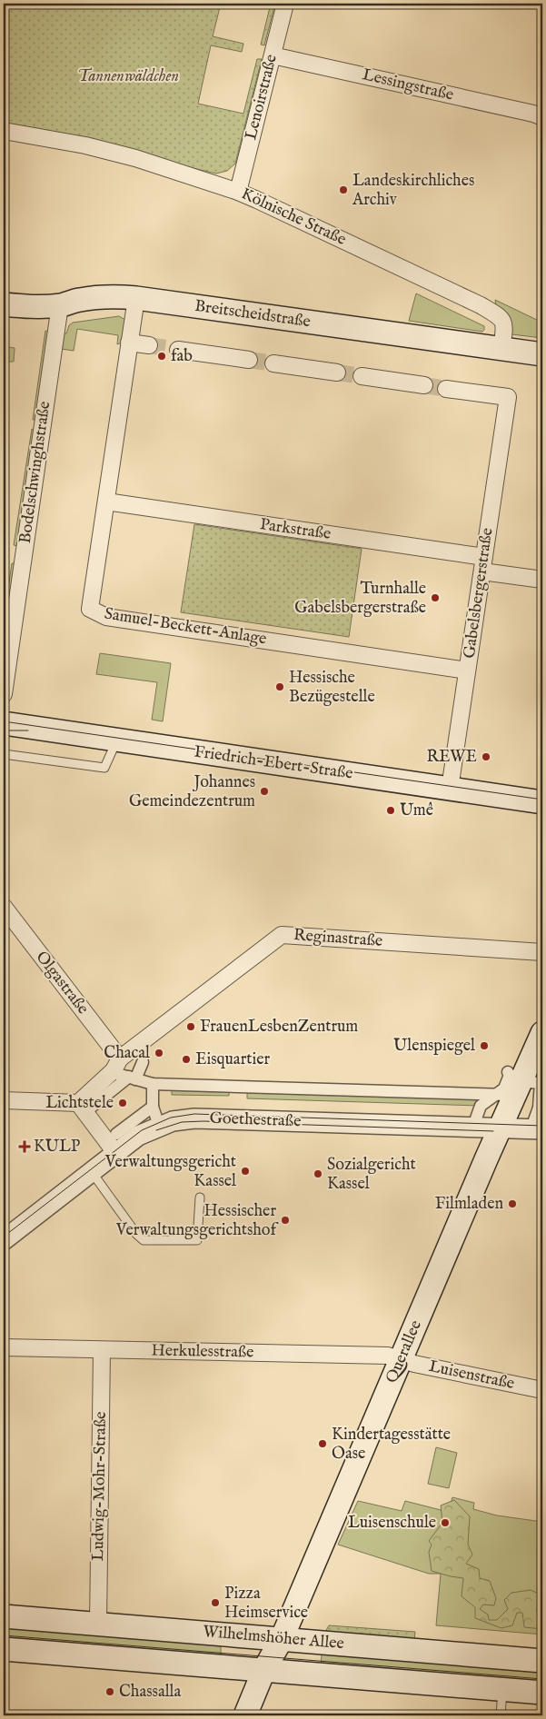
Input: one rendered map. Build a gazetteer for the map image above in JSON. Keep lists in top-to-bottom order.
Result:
{
  "streets": {
    "main road": [
      "Breitscheidstraße",
      "Friedrich-Ebert-Straße",
      "Querallee",
      "Wilhelmshöher Allee"
    ],
    "street": [
      "Lessingstraße",
      "Lenoirstraße",
      "Kölnische Straße",
      "Bodelschwinghstraße",
      "Parkstraße",
      "Gabelsbergerstraße",
      "Samuel-Beckett-Anlage",
      "Reginastraße",
      "Olgastraße",
      "Goethestraße",
      "Herkulesstraße",
      "Luisenstraße",
      "Ludwig-Mohr-Straße"
    ]
  },
  "crossings": [
    ["Lessingstraße", "Lenoirstraße"],
    ["Lenoirstraße", "Kölnische Straße"],
    ["Kölnische Straße", "Breitscheidstraße"],
    ["Breitscheidstraße", "Bodelschwinghstraße"],
    ["Breitscheidstraße", "Samuel-Beckett-Anlage"],
    ["Parkstraße", "Gabelsbergerstraße"],
    ["Parkstraße", "Samuel-Beckett-Anlage"],
    ["Gabelsbergerstraße", "Samuel-Beckett-Anlage"],
    ["Gabelsbergerstraße", "Friedrich-Ebert-Straße"],
    ["Reginastraße", "Olgastraße"],
    ["Goethestraße", "Querallee"],
    ["Herkulesstraße", "Querallee"],
    ["Herkulesstraße", "Luisenstraße"],
    ["Herkulesstraße", "Ludwig-Mohr-Straße"],
    ["Querallee", "Luisenstraße"],
    ["Querallee", "Wilhelmshöher Allee"],
    ["Ludwig-Mohr-Straße", "Wilhelmshöher Allee"]
  ],
  "parks": ["Tannenwäldchen"],
  "places": {
    "other": [
      "Landeskirchliches Archiv",
      "fab",
      "Turnhalle Gabelsbergerstraße",
      "Hessische Bezügestelle",
      "REWE",
      "Johannes Gemeindezentrum",
      "Umê",
      "FrauenLesbenZentrum",
      "Ulenspiegel",
      "Chacal",
      "Eisquartier",
      "Lichtstele",
      "Verwaltungsgericht Kassel",
      "Sozialgericht Kassel",
      "Filmladen",
      "Hessischer Verwaltungsgerichtshof",
      "Kindertagesstätte Oase",
      "Luisenschule",
      "Pizza Heimservice",
      "Chassalla"
    ],
    "health": ["KULP"]
  }
}
